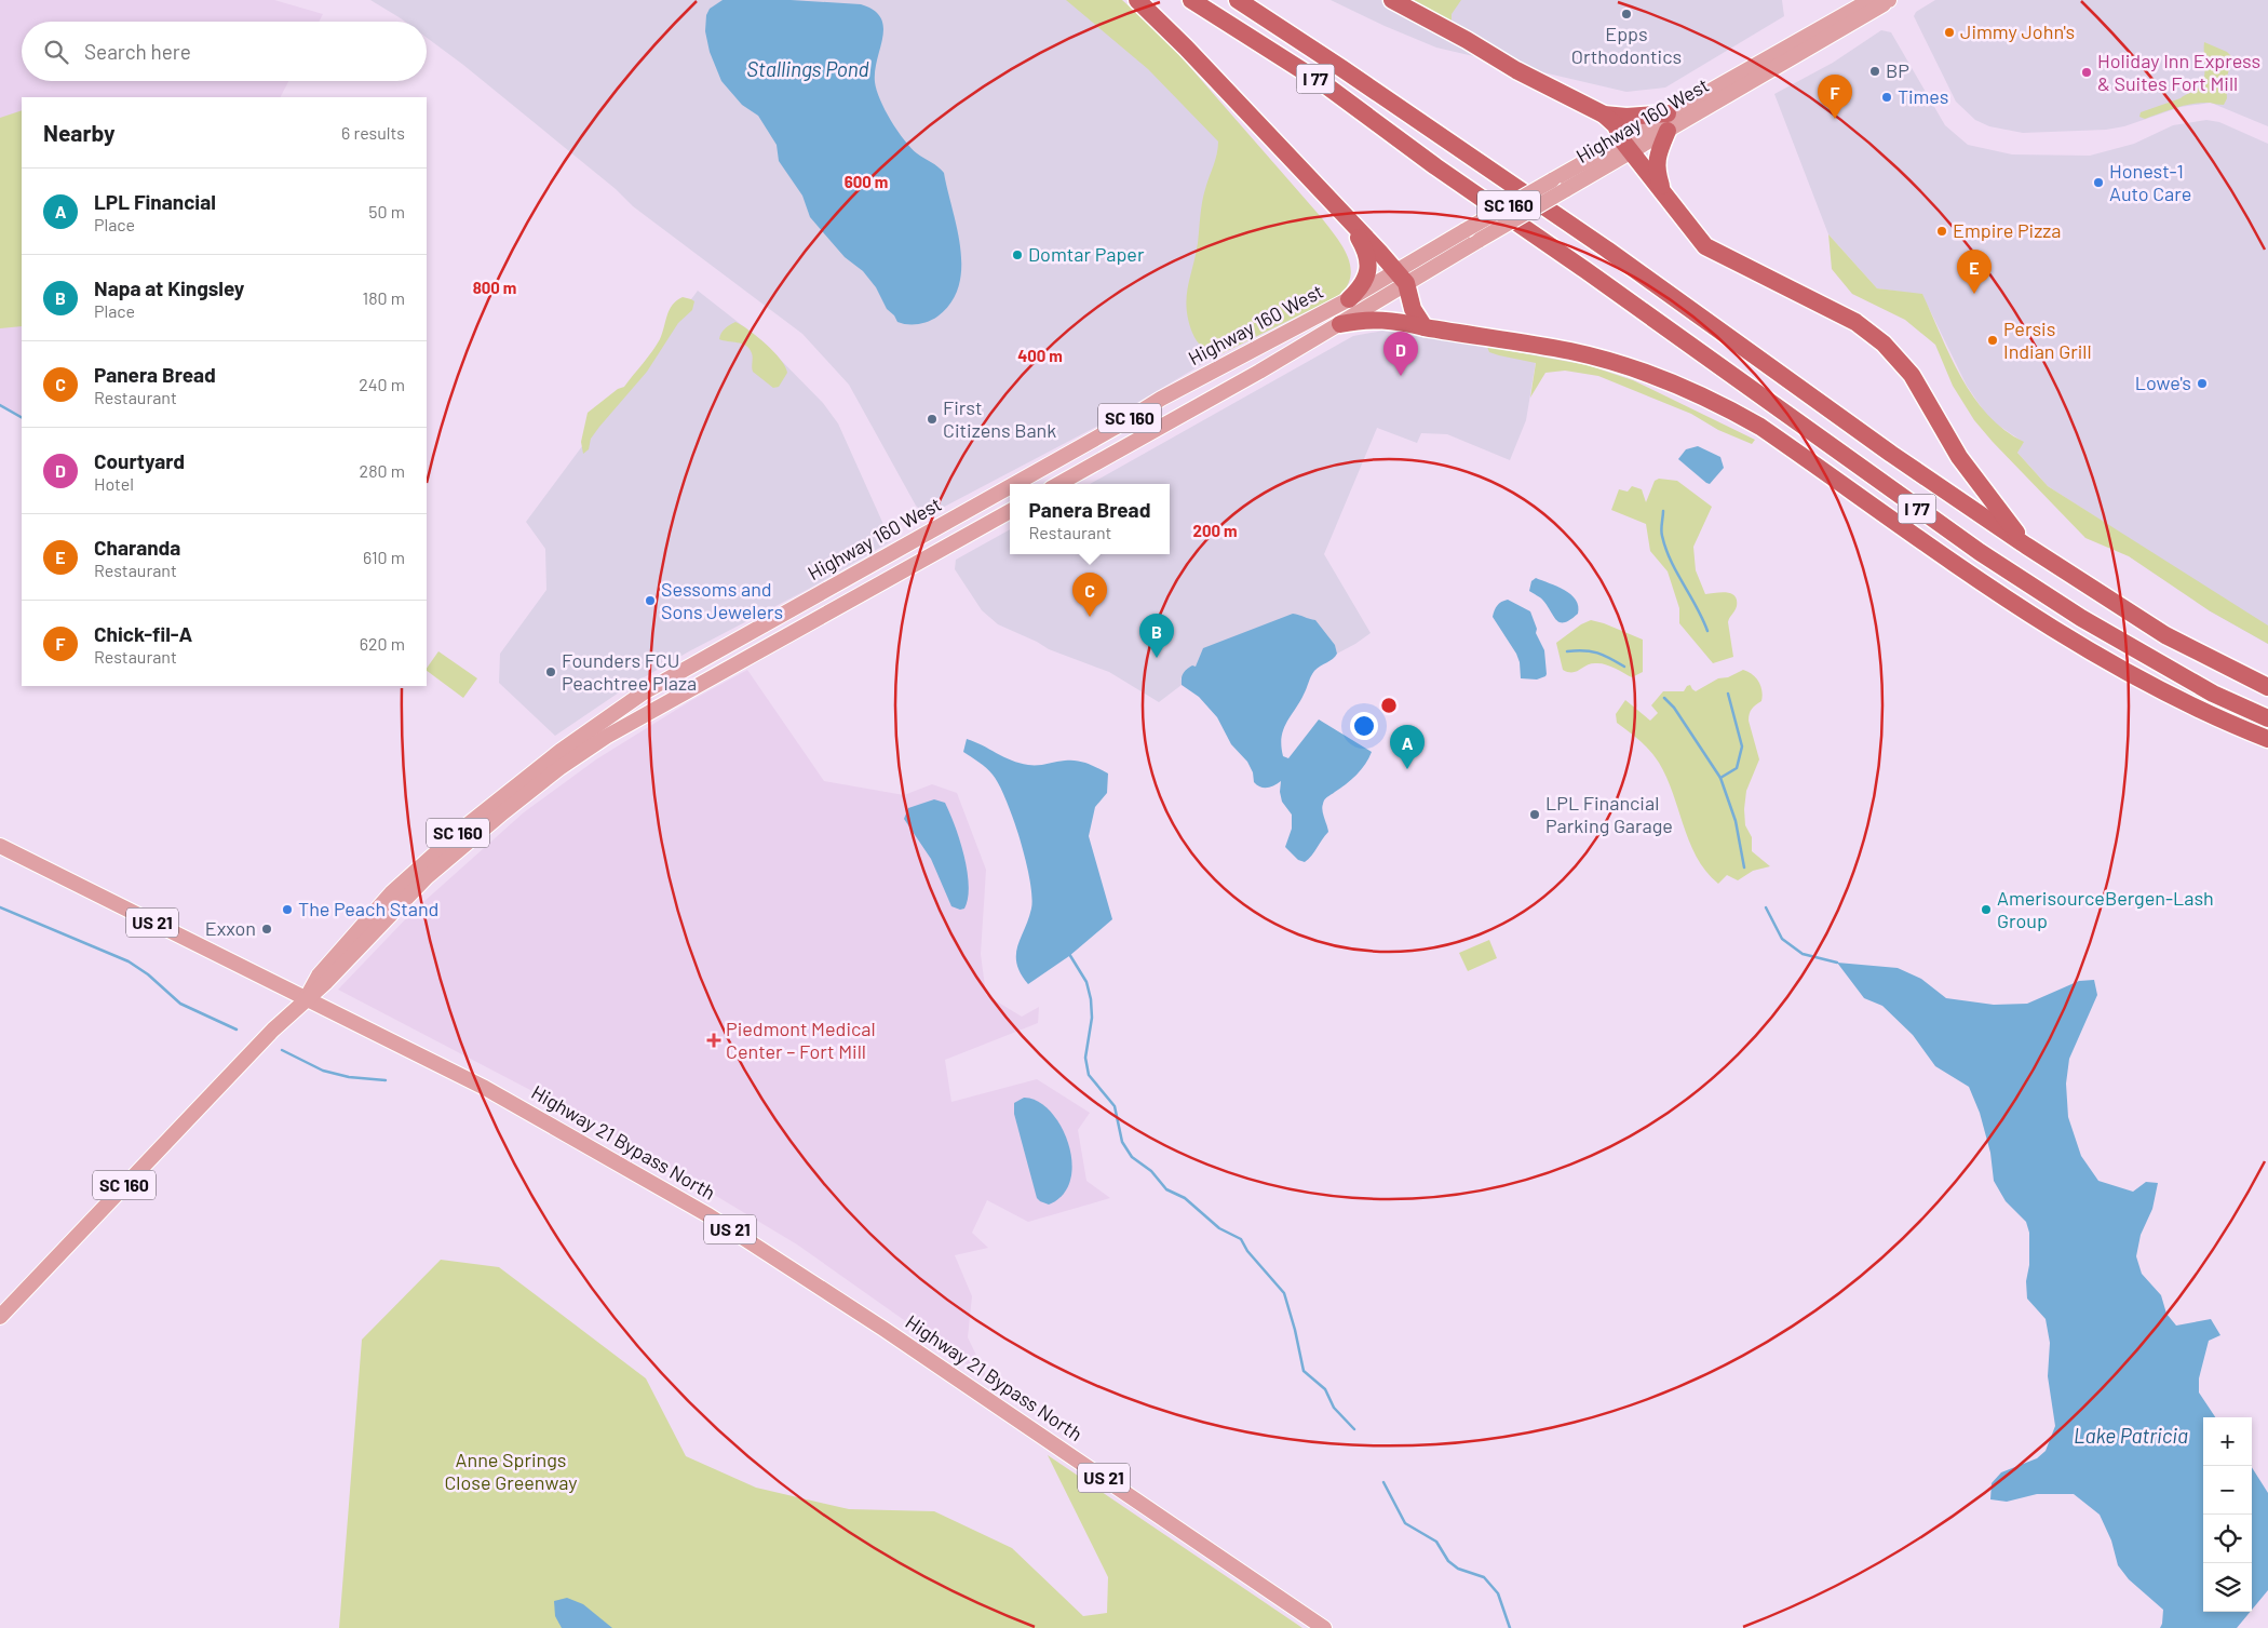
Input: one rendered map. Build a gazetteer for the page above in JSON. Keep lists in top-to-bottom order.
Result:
{
  "streets": {
    "highway": ["I 77"],
    "main road": [
      "Highway 160 West",
      "SC 160",
      "US 21",
      "Highway 21 Bypass North"
    ]
  },
  "crossings": [
    ["Highway 160 West", "SC 160"],
    ["Highway 160 West", "Highway 21 Bypass North"],
    ["SC 160", "Highway 21 Bypass North"]
  ],
  "water": ["Stallings Pond", "Lake Patricia"],
  "parks": ["Anne Springs Close Greenway"],
  "places": {
    "other": [
      "Epps Orthodontics",
      "Jimmy John's",
      "BP",
      "Holiday Inn Express & Suites Fort Mill",
      "Times",
      "Honest-1 Auto Care",
      "Empire Pizza",
      "Domtar Paper",
      "Persis Indian Grill",
      "Lowe's",
      "First Citizens Bank",
      "Sessoms and Sons Jewelers",
      "Founders FCU Peachtree Plaza",
      "LPL Financial Parking Garage",
      "The Peach Stand",
      "AmerisourceBergen-Lash Group",
      "Exxon"
    ],
    "health": ["Piedmont Medical Center – Fort Mill"]
  },
  "page": {
    "search": "Search here",
    "pins": [
      "F",
      "E",
      "D",
      "C",
      "B",
      "A"
    ],
    "heading": ["Nearby", "6 results"],
    "list": [
      {
        "mark": "A",
        "name": "LPL Financial",
        "note": "Place",
        "value": "50 m"
      },
      {
        "mark": "B",
        "name": "Napa at Kingsley",
        "note": "Place",
        "value": "180 m"
      },
      {
        "mark": "C",
        "name": "Panera Bread",
        "note": "Restaurant",
        "value": "240 m"
      },
      {
        "mark": "D",
        "name": "Courtyard",
        "note": "Hotel",
        "value": "280 m"
      },
      {
        "mark": "E",
        "name": "Charanda",
        "note": "Restaurant",
        "value": "610 m"
      },
      {
        "mark": "F",
        "name": "Chick-fil-A",
        "note": "Restaurant",
        "value": "620 m"
      }
    ],
    "popup": ["Panera Bread", "Restaurant"],
    "map_buttons": ["+", "−"]
  },
  "rings": [
    "600 m",
    "800 m",
    "400 m",
    "200 m"
  ]
}
